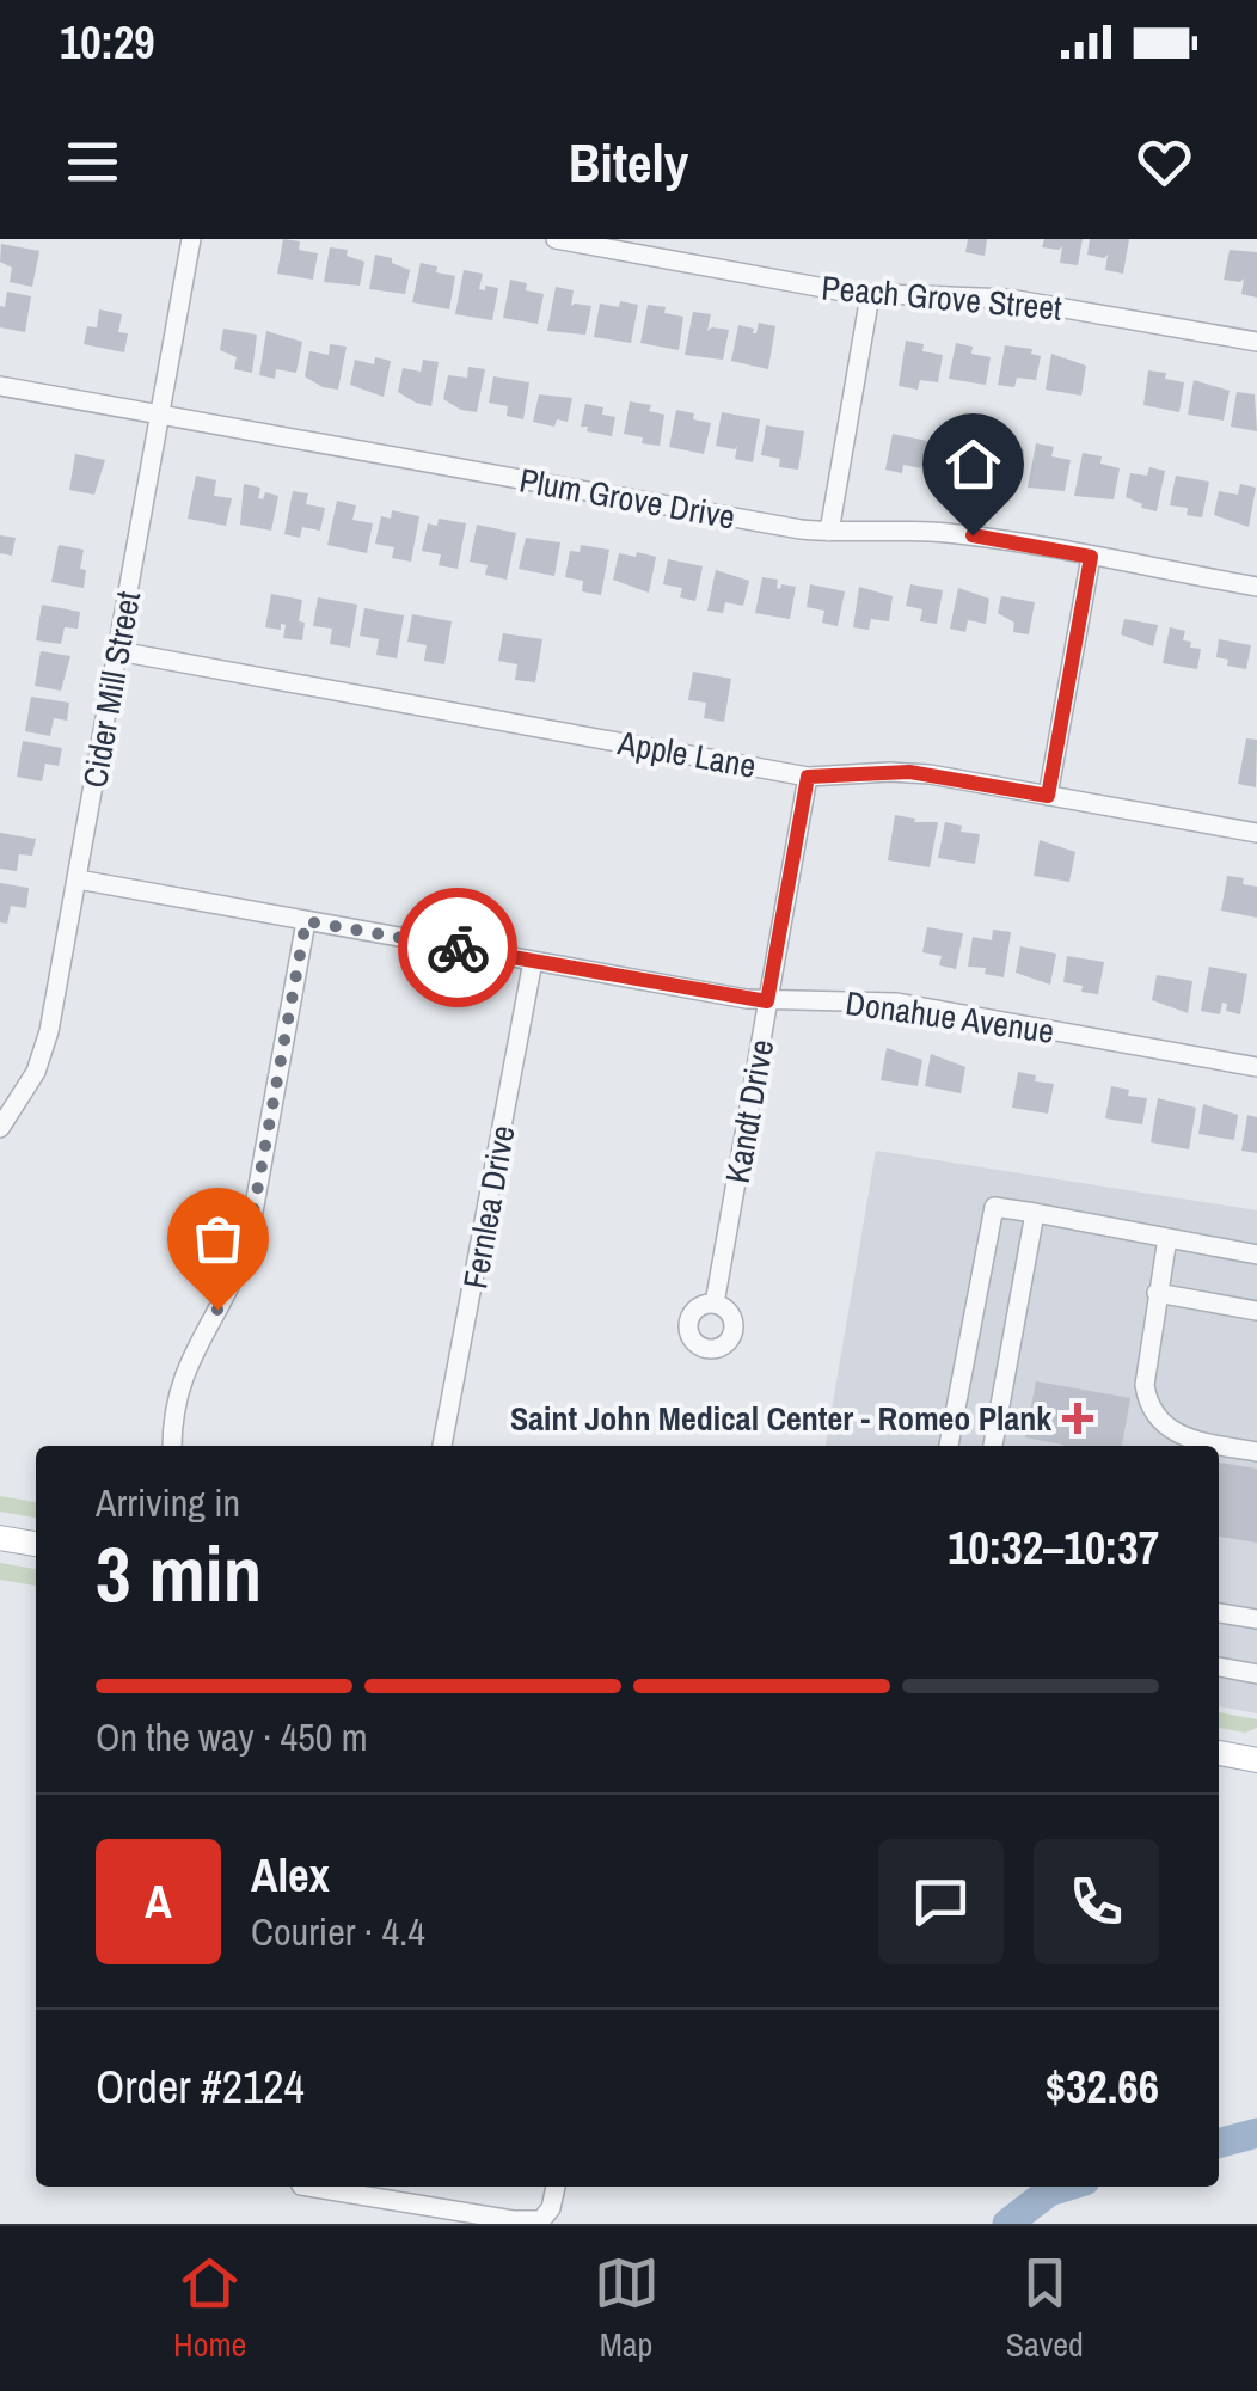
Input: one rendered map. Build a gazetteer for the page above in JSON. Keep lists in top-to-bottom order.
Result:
{
  "streets": {
    "street": [
      "Peach Grove Street",
      "Plum Grove Drive",
      "Cider Mill Street",
      "Apple Lane",
      "Donahue Avenue",
      "Kandt Drive",
      "Fernlea Drive"
    ]
  },
  "crossings": [
    ["Plum Grove Drive", "Cider Mill Street"],
    ["Cider Mill Street", "Apple Lane"],
    ["Cider Mill Street", "Donahue Avenue"],
    ["Apple Lane", "Kandt Drive"],
    ["Donahue Avenue", "Kandt Drive"],
    ["Donahue Avenue", "Fernlea Drive"]
  ],
  "places": {
    "health": ["Saint John Medical Center - Romeo Plank"]
  },
  "page": {
    "status": "10:29",
    "header": "Bitely",
    "heading": ["3 min", "Arriving in", "10:32–10:37"],
    "panel": [
      "Alex",
      "Courier · 4.4",
      "Order #2124",
      "$32.66"
    ],
    "bar": "On the way · 450 m",
    "round": "A",
    "tabs": ["Home", "Map", "Saved"]
  }
}
